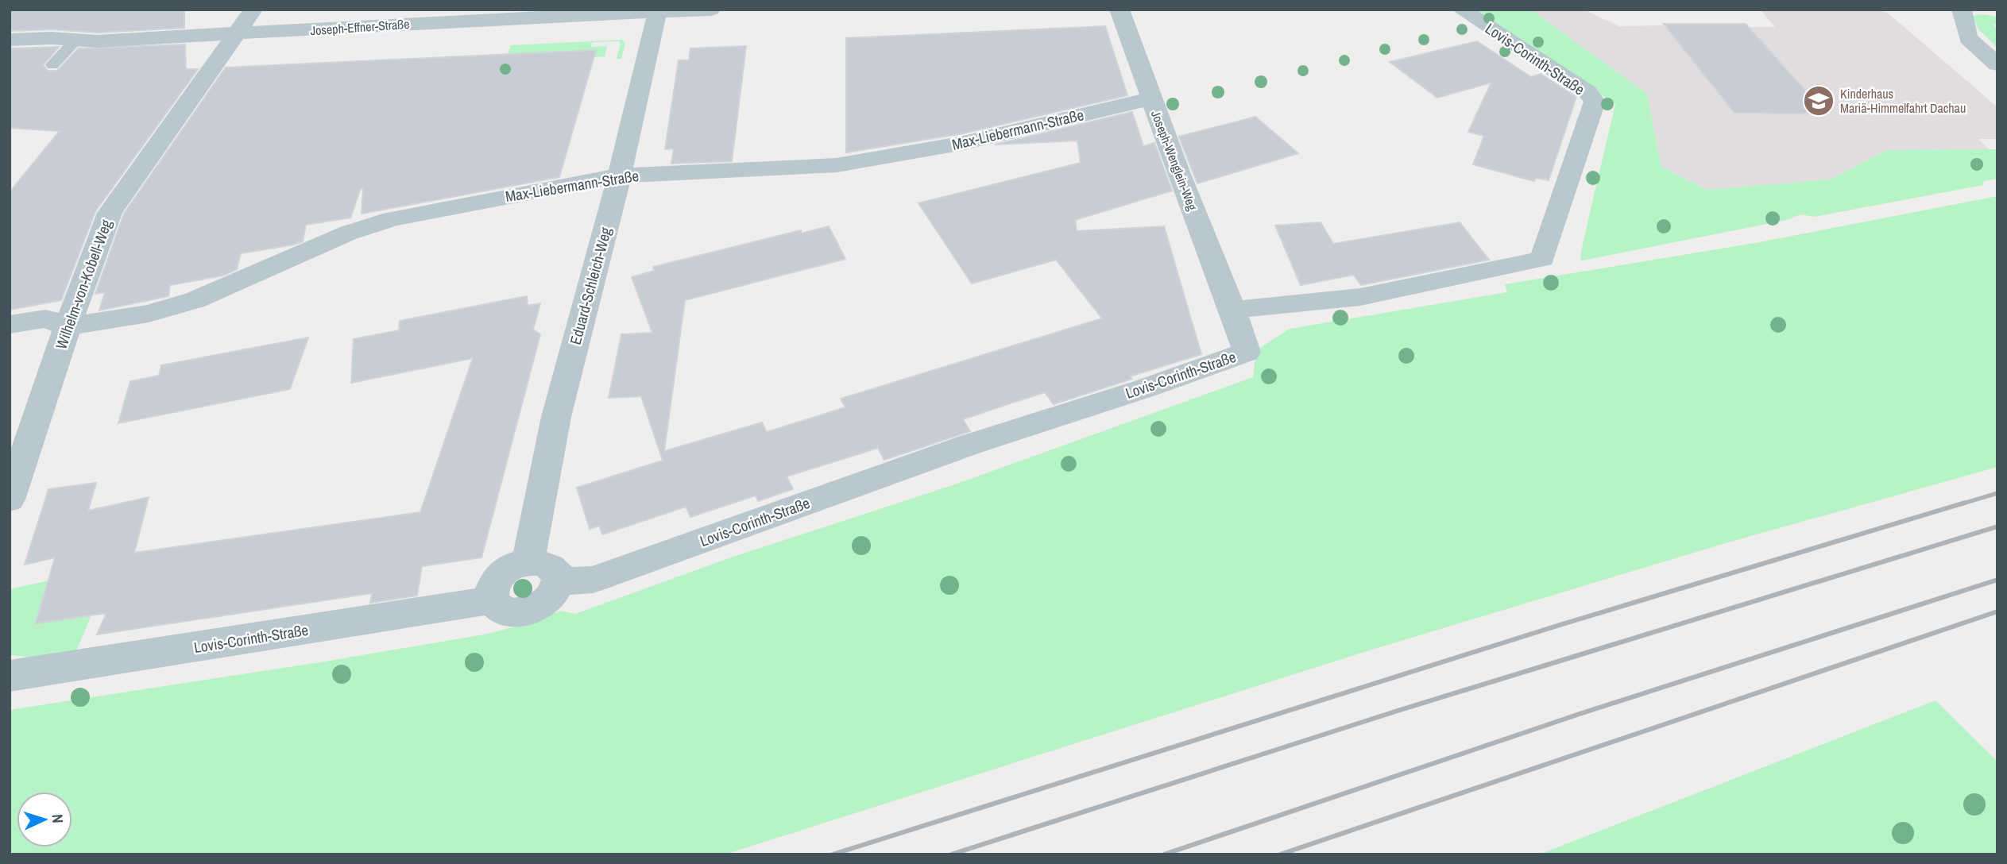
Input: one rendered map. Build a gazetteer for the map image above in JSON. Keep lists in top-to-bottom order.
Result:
{
  "streets": {
    "street": [
      "Joseph-Effner-Straße",
      "Lovis-Corinth-Straße",
      "Max-Liebermann-Straße",
      "Joseph-Wenglein-Weg",
      "Wilhelm-von-Kobell-Weg",
      "Eduard-Schleich-Weg"
    ]
  },
  "crossings": [
    ["Joseph-Effner-Straße", "Wilhelm-von-Kobell-Weg"],
    ["Joseph-Effner-Straße", "Eduard-Schleich-Weg"],
    ["Lovis-Corinth-Straße", "Joseph-Wenglein-Weg"],
    ["Lovis-Corinth-Straße", "Eduard-Schleich-Weg"],
    ["Max-Liebermann-Straße", "Joseph-Wenglein-Weg"],
    ["Max-Liebermann-Straße", "Wilhelm-von-Kobell-Weg"],
    ["Max-Liebermann-Straße", "Eduard-Schleich-Weg"]
  ],
  "places": {
    "school or university": ["Kinderhaus Mariä-Himmelfahrt Dachau"]
  },
  "north": "right"
}
